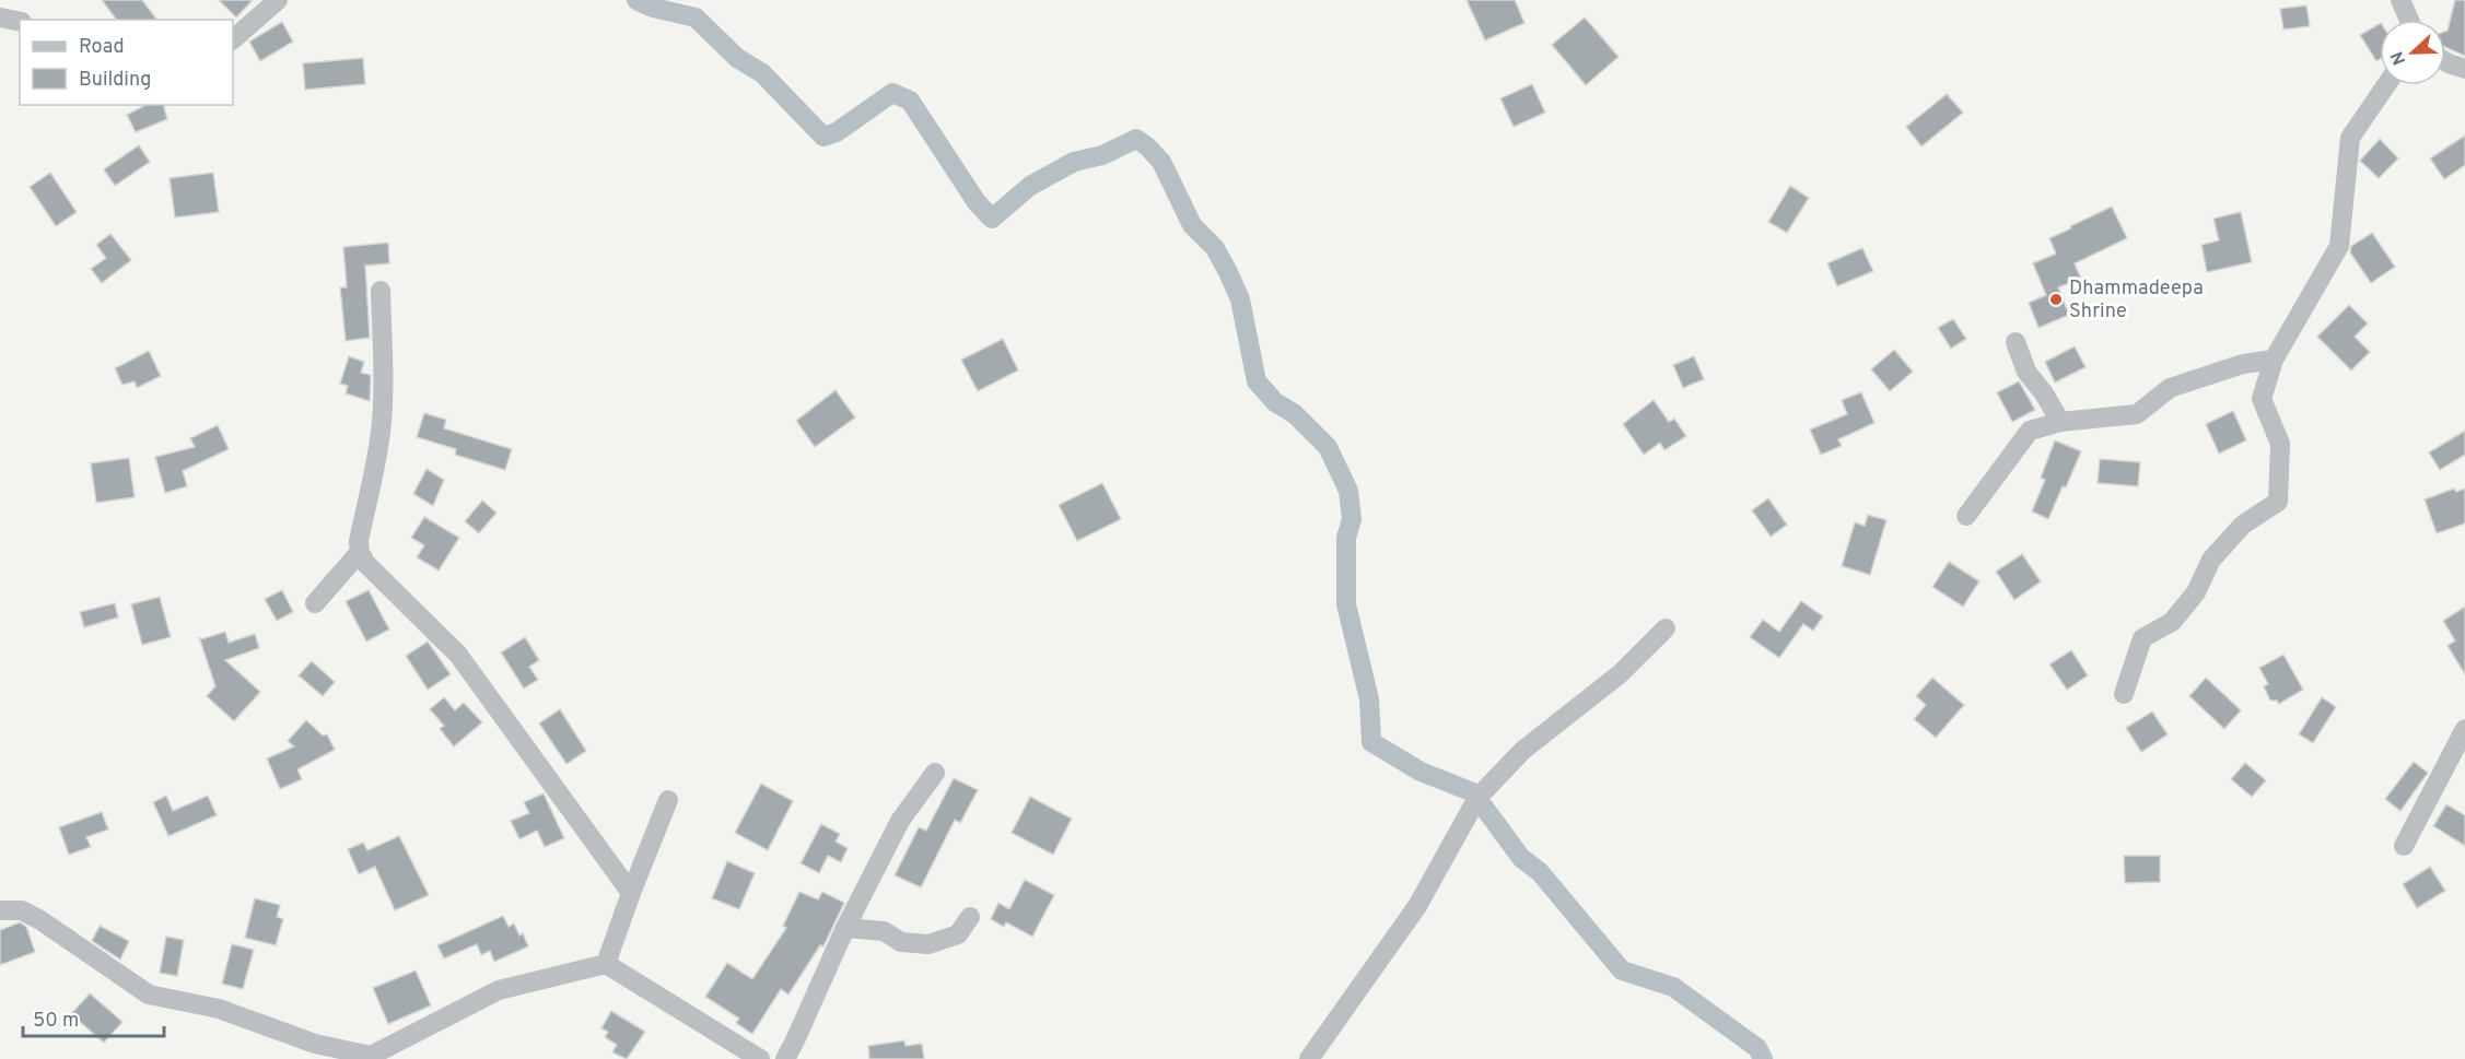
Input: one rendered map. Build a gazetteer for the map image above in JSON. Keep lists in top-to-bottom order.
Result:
{
  "places": ["Dhammadeepa Shrine"],
  "legend": ["Road", "Building"],
  "scale_bar": "50 m",
  "north": "left"
}
